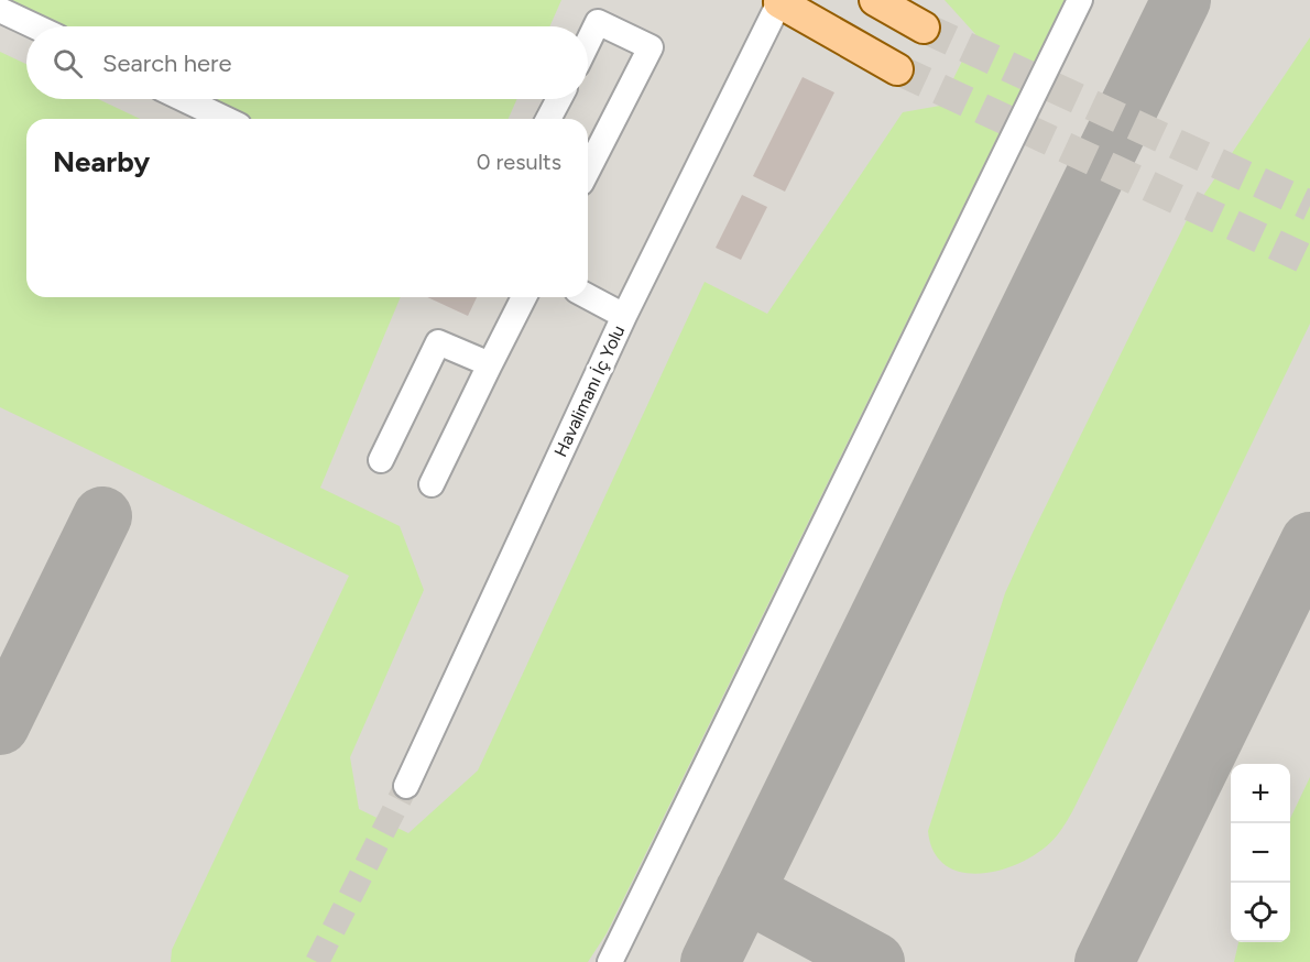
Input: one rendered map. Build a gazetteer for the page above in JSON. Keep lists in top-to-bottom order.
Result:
{
  "streets": {
    "street": ["Havalimanı İç Yolu"]
  },
  "page": {
    "search": "Search here",
    "heading": ["Nearby", "0 results"],
    "map_buttons": ["+", "−"]
  }
}
